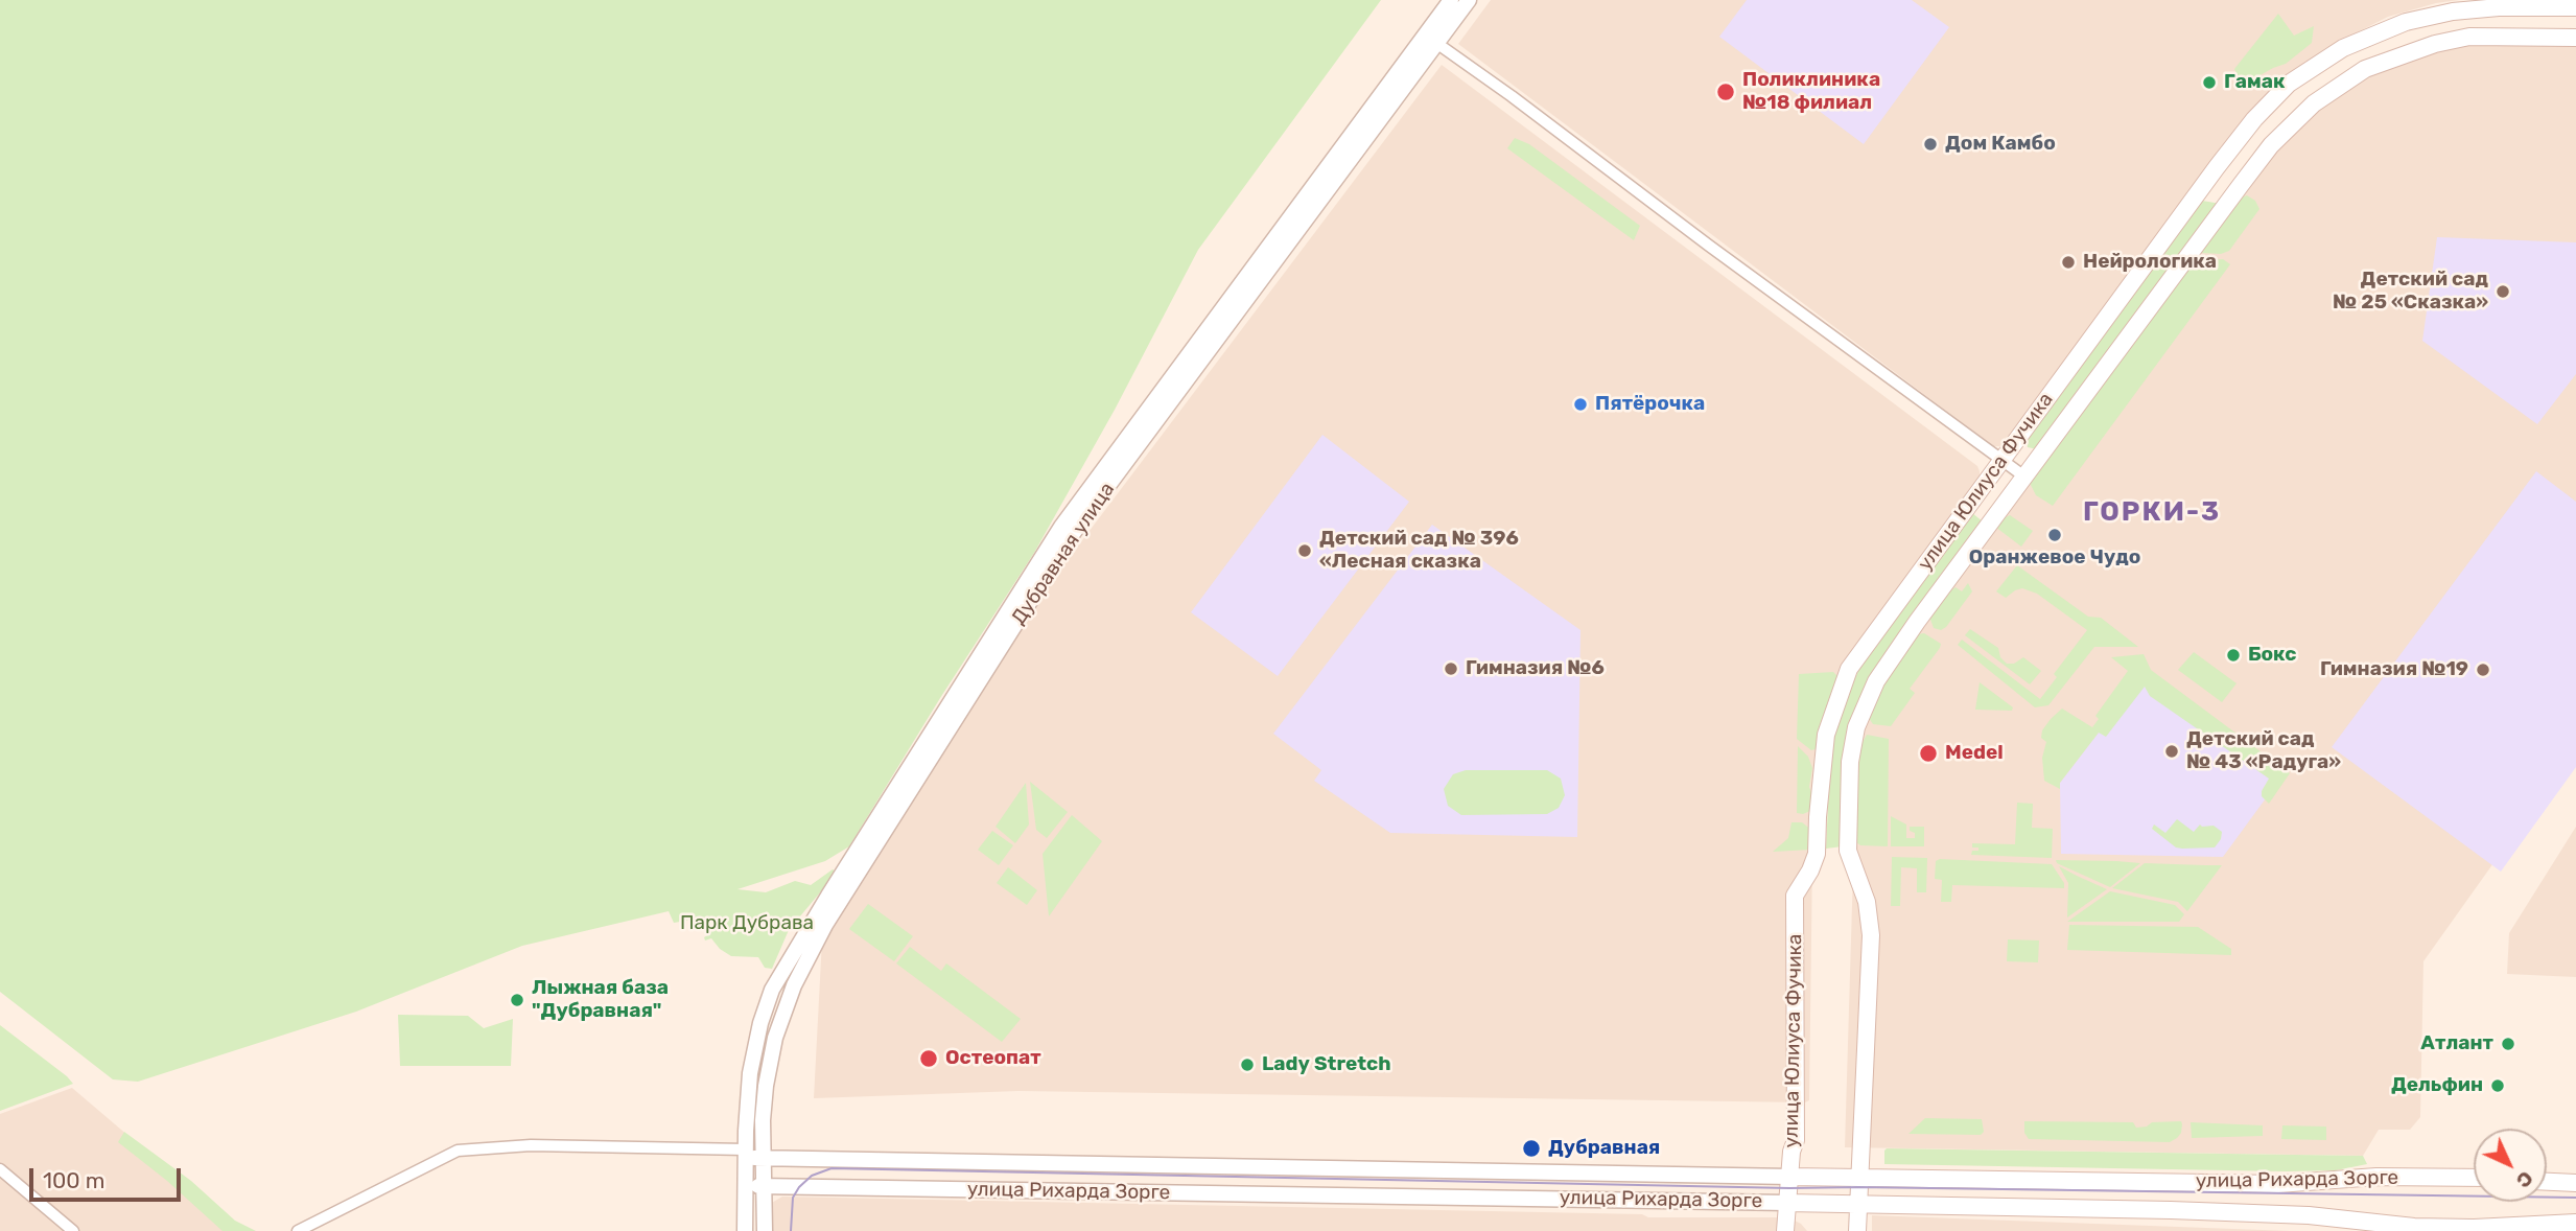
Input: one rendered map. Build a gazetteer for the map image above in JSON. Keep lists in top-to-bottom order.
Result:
{
  "streets": {
    "main road": ["улица Юлиуса Фучика", "улица Рихарда Зорге"],
    "street": ["Дубравная улица"]
  },
  "crossings": [
    ["улица Юлиуса Фучика", "улица Рихарда Зорге"],
    ["Дубравная улица", "улица Рихарда Зорге"]
  ],
  "districts": ["ГОРКИ-3"],
  "parks": ["Парк Дубрава"],
  "places": [
    "Гамак",
    "Поликлиника №18 филиал",
    "Дом Камбо",
    "Нейрологика",
    "Детский сад № 25 «Сказка»",
    "Пятёрочка",
    "Оранжевое Чудо",
    "Детский сад № 396 «Лесная сказка",
    "Бокс",
    "Гимназия №6",
    "Гимназия №19",
    "Детский сад № 43 «Радуга»",
    "Medel",
    "Лыжная база \"Дубравная\"",
    "Атлант",
    "Остеопат",
    "Lady Stretch",
    "Дельфин",
    "Дубравная"
  ],
  "scale_bar": "100 m",
  "north": "bottom right"
}
